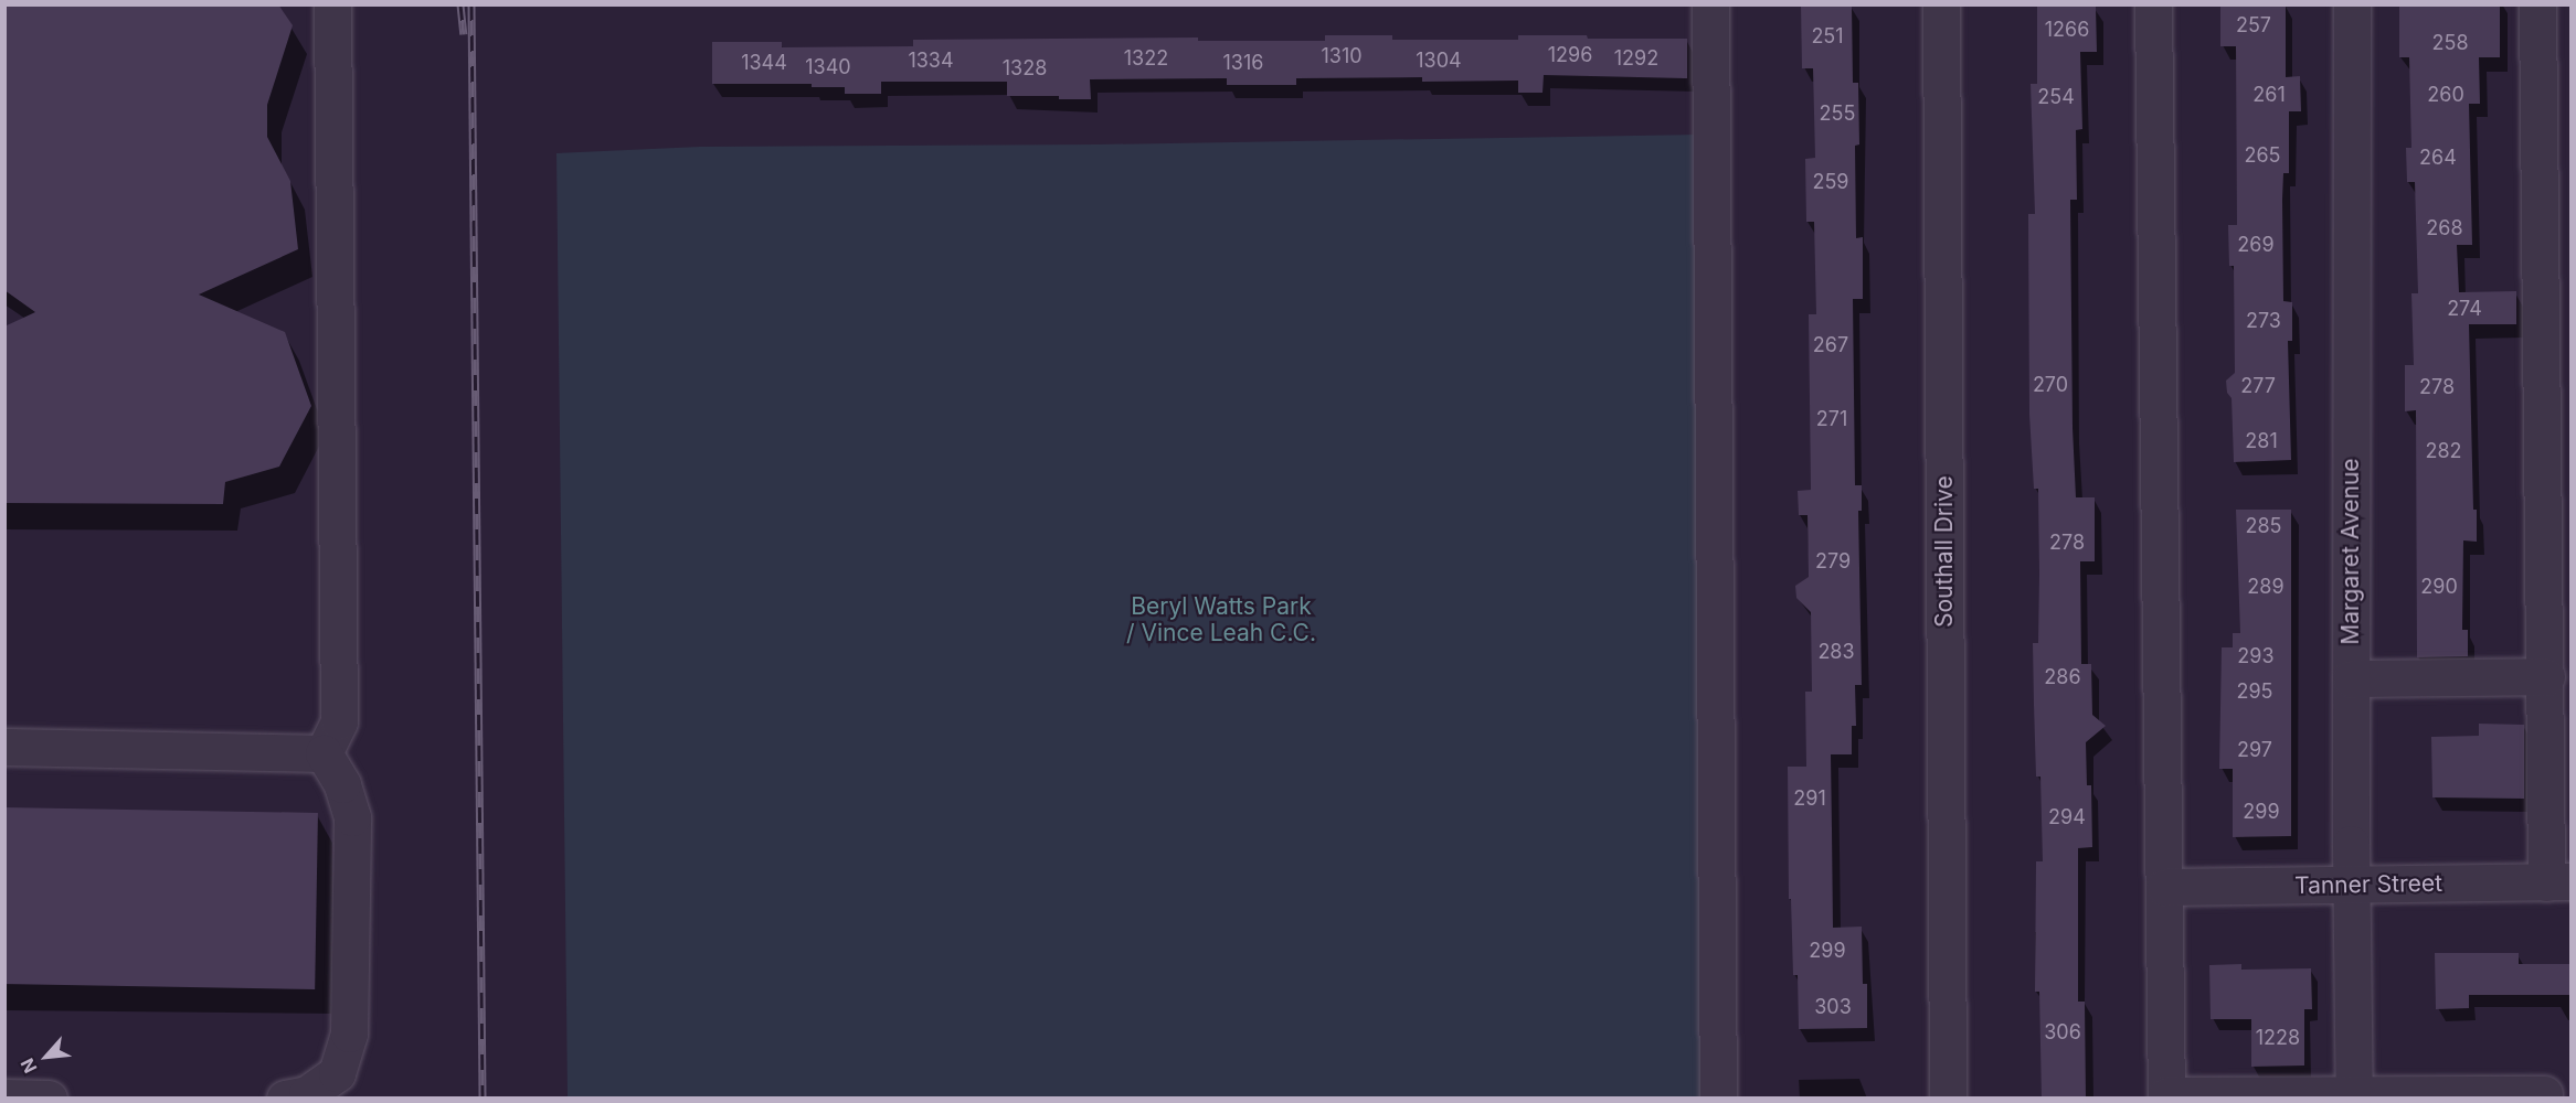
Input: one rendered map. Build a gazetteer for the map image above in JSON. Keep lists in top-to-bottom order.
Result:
{
  "streets": {
    "street": ["Southall Drive", "Margaret Avenue", "Tanner Street"]
  },
  "crossings": [
    ["Margaret Avenue", "Tanner Street"]
  ],
  "parks": ["Beryl Watts Park / Vince Leah C.C."],
  "house_numbers": [
    "257",
    "1266",
    "251",
    "258",
    "1296",
    "1310",
    "1322",
    "1292",
    "1334",
    "1304",
    "1344",
    "1316",
    "1340",
    "1328",
    "261",
    "260",
    "254",
    "255",
    "265",
    "264",
    "259",
    "268",
    "269",
    "274",
    "273",
    "267",
    "270",
    "277",
    "278",
    "271",
    "281",
    "282",
    "285",
    "278",
    "279",
    "289",
    "290",
    "283",
    "293",
    "286",
    "295",
    "297",
    "291",
    "299",
    "294",
    "299",
    "303",
    "306",
    "1228"
  ],
  "north": "bottom left"
}
